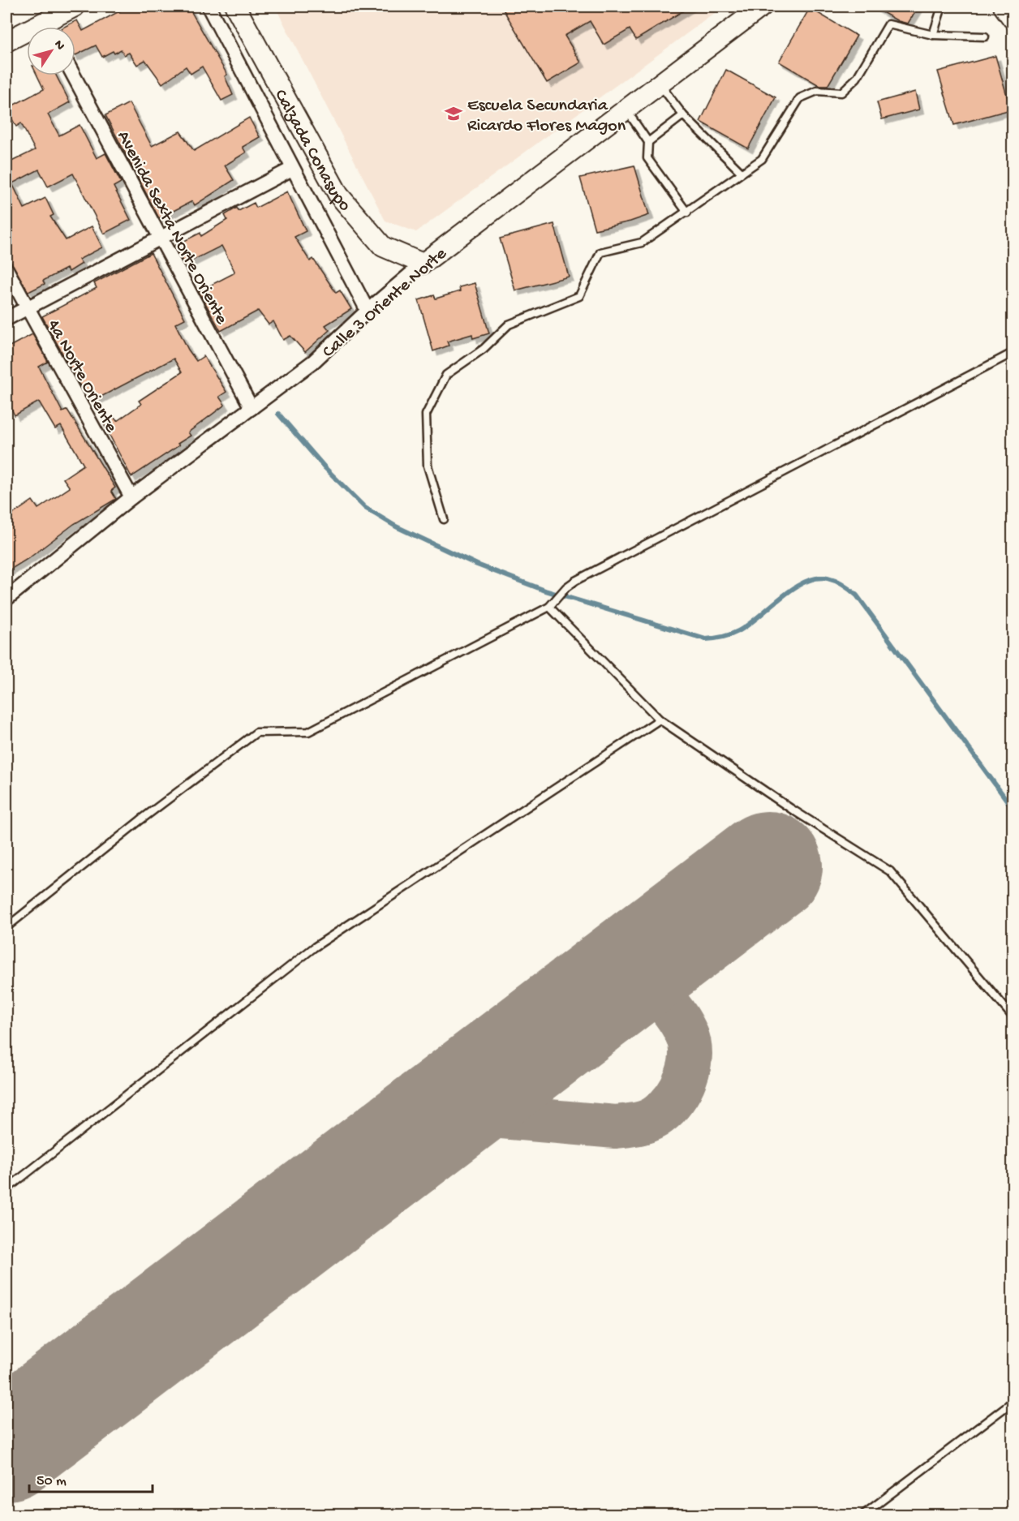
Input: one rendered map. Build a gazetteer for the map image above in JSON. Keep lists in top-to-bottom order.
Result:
{
  "streets": {
    "street": [
      "Calzada Conasupo",
      "Avenida Sexta Norte Oriente",
      "Calle 3 Oriente Norte",
      "4a Norte Oriente"
    ]
  },
  "crossings": [
    ["Calzada Conasupo", "Calle 3 Oriente Norte"],
    ["Avenida Sexta Norte Oriente", "Calle 3 Oriente Norte"],
    ["Calle 3 Oriente Norte", "4a Norte Oriente"]
  ],
  "places": {
    "school or university": ["Escuela Secundaria Ricardo Flores Magon"]
  },
  "scale_bar": "50 m",
  "north": "top right"
}
